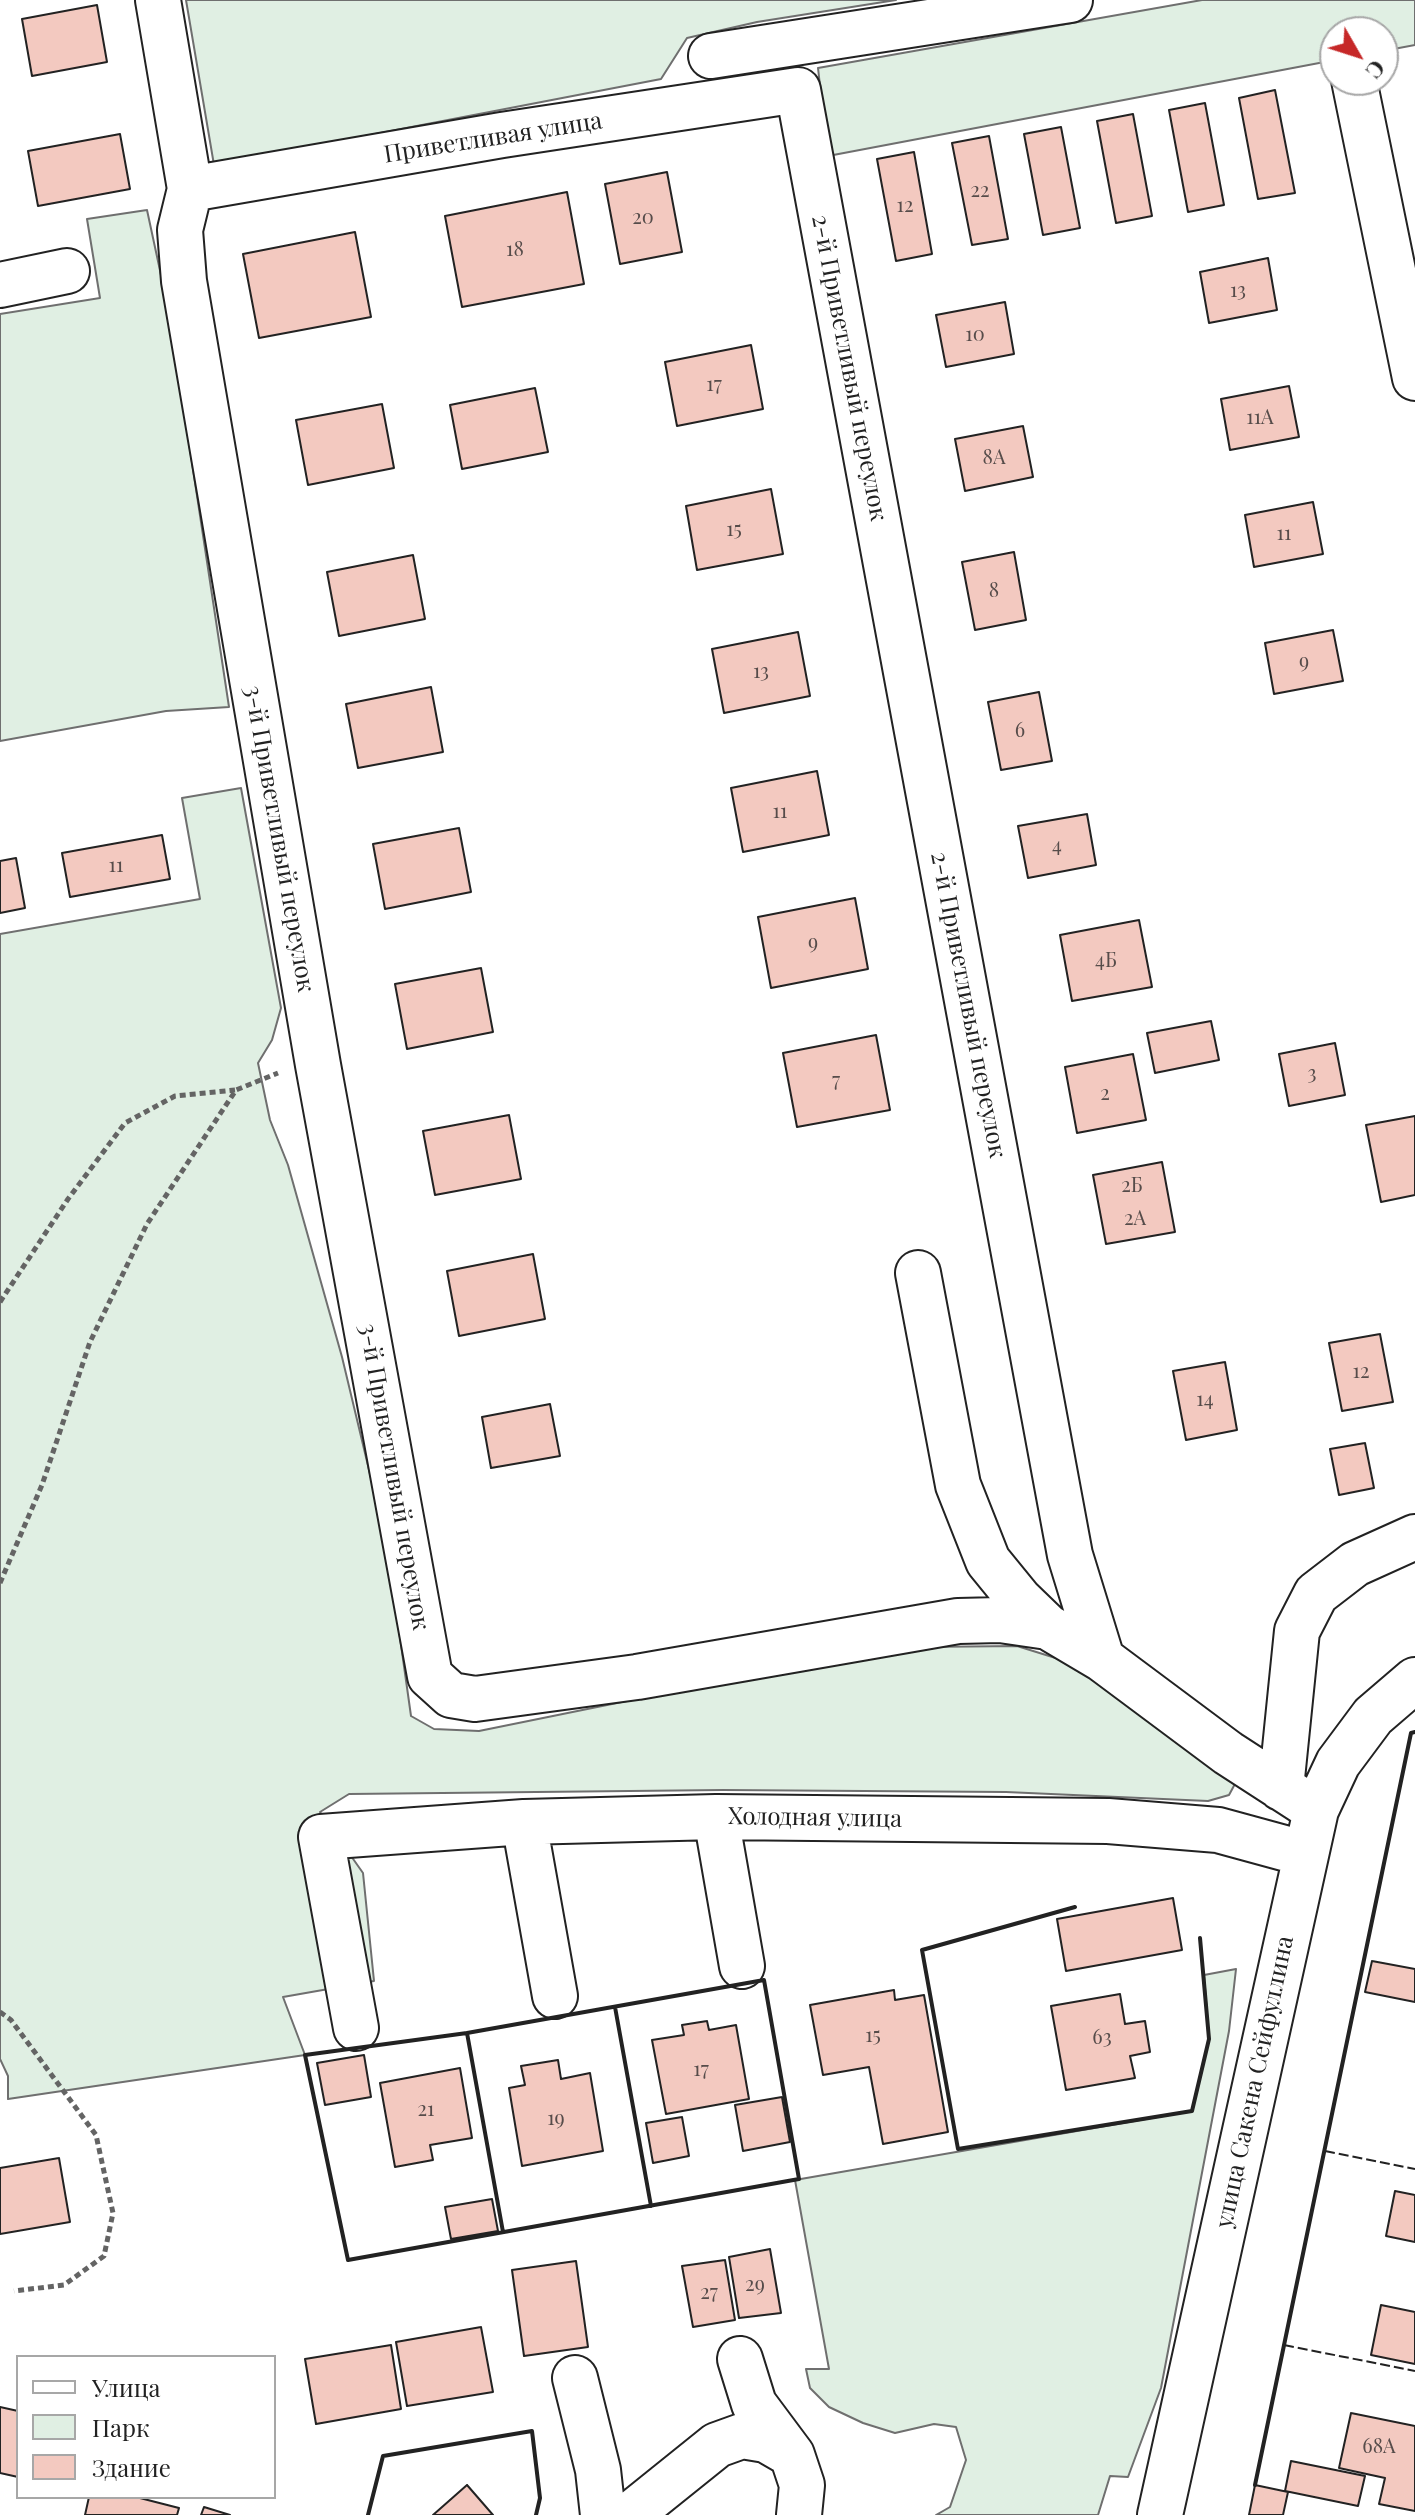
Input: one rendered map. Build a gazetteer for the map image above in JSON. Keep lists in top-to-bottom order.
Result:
{
  "streets": {
    "street": [
      "Приветливая улица",
      "2-й Приветливый переулок",
      "3-й Приветливый переулок",
      "Холодная улица",
      "улица Сакена Сейфуллина"
    ]
  },
  "crossings": [
    ["Приветливая улица", "2-й Приветливый переулок"],
    ["Приветливая улица", "3-й Приветливый переулок"],
    ["Холодная улица", "улица Сакена Сейфуллина"]
  ],
  "house_numbers": [
    "22",
    "12",
    "20",
    "18",
    "13",
    "10",
    "17",
    "11А",
    "8А",
    "15",
    "11",
    "8",
    "9",
    "13",
    "6",
    "11",
    "4",
    "11",
    "9",
    "4Б",
    "3",
    "7",
    "2",
    "2Б",
    "2А",
    "12",
    "14",
    "15",
    "63",
    "17",
    "21",
    "19",
    "29",
    "27",
    "68А"
  ],
  "legend": ["Улица", "Парк", "Здание"],
  "north": "bottom right"
}
